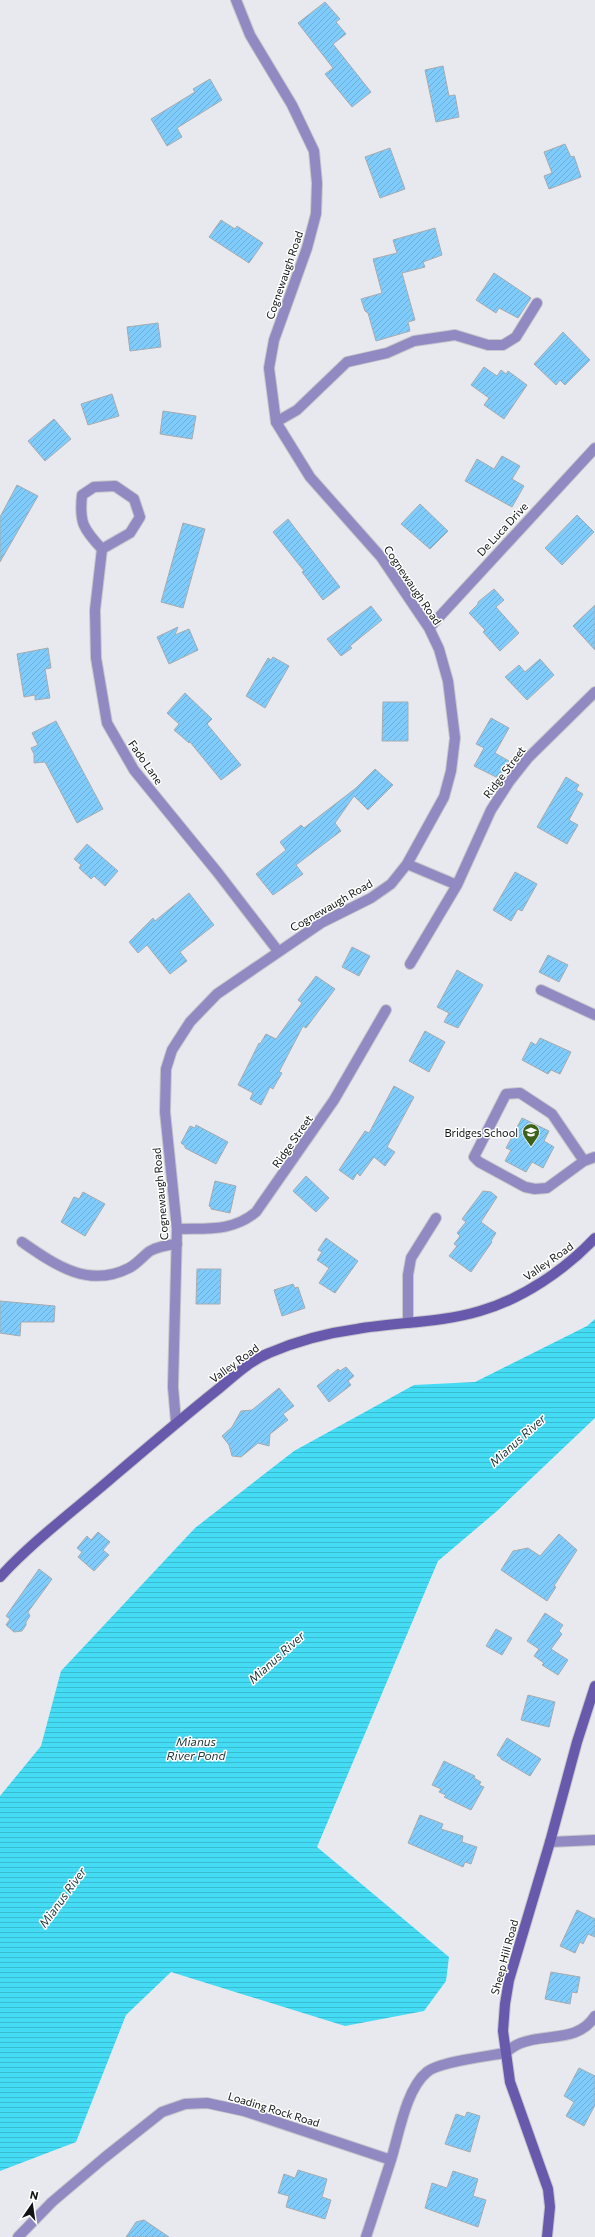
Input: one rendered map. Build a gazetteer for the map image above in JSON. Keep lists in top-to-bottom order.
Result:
{
  "streets": {
    "main road": ["Valley Road", "Sheep Hill Road"],
    "street": [
      "Cognewaugh Road",
      "De Luca Drive",
      "Fado Lane",
      "Ridge Street",
      "Loading Rock Road"
    ]
  },
  "crossings": [
    ["Cognewaugh Road", "De Luca Drive"],
    ["Cognewaugh Road", "Fado Lane"],
    ["Cognewaugh Road", "Ridge Street"],
    ["Cognewaugh Road", "Valley Road"]
  ],
  "water": ["Mianus River", "Mianus River Pond"],
  "places": {
    "school or university": ["Bridges School"]
  },
  "north": "top"
}
